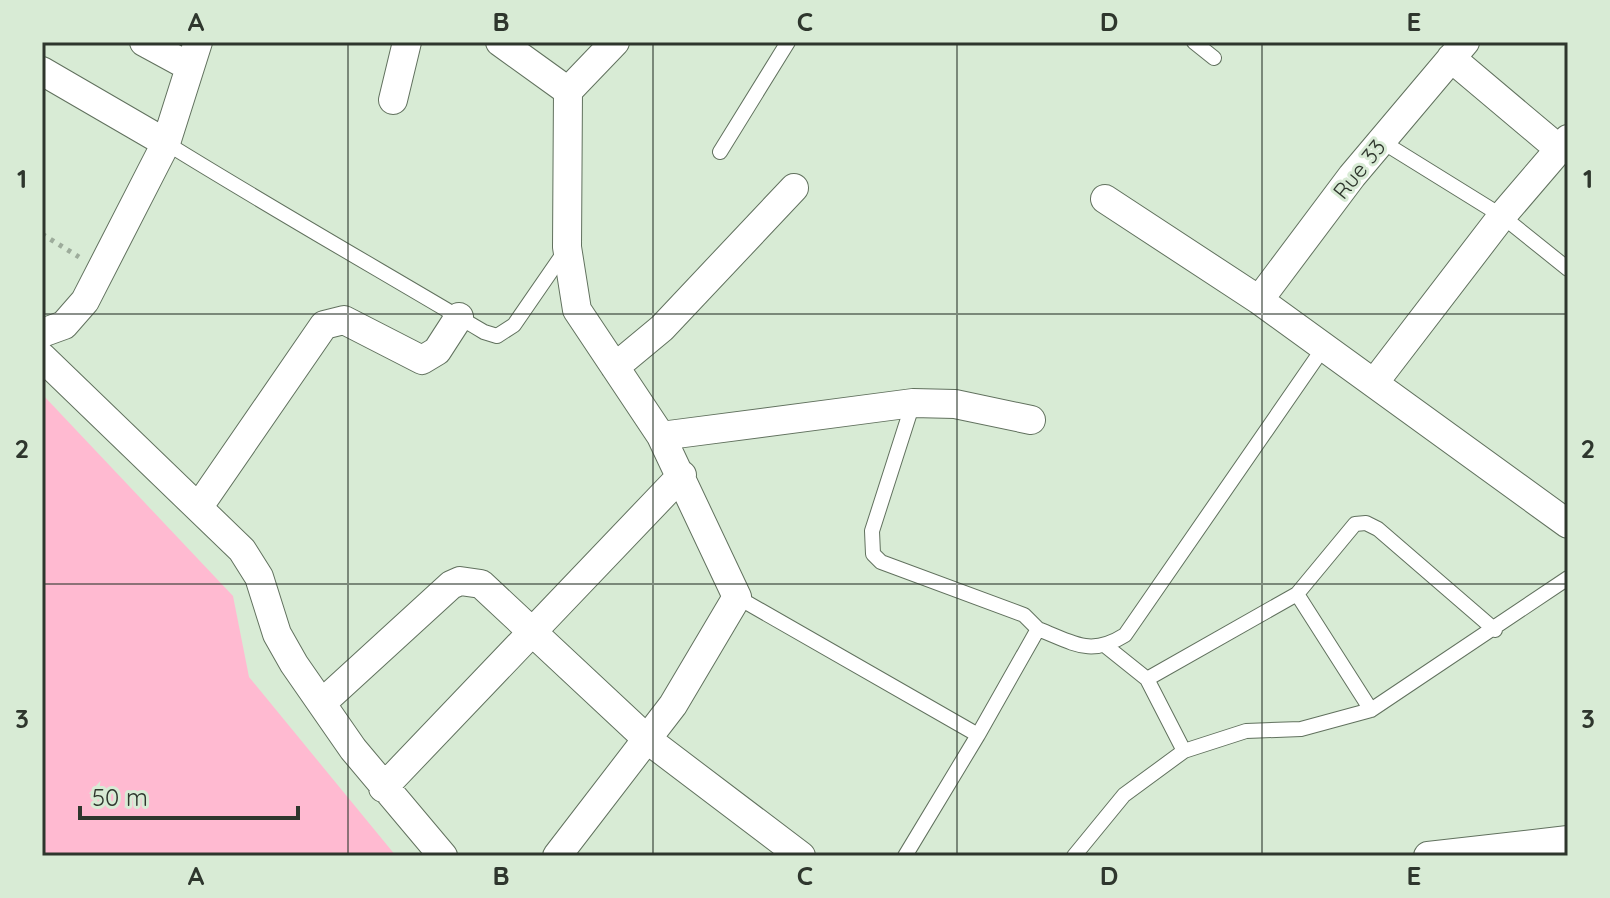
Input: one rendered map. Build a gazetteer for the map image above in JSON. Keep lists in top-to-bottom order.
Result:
{
  "streets": {
    "street": ["Rue 33"]
  },
  "scale_bar": "50 m",
  "grid": {
    "columns": [
      "A",
      "B",
      "C",
      "D",
      "E"
    ],
    "rows": ["1", "2", "3"]
  }
}
